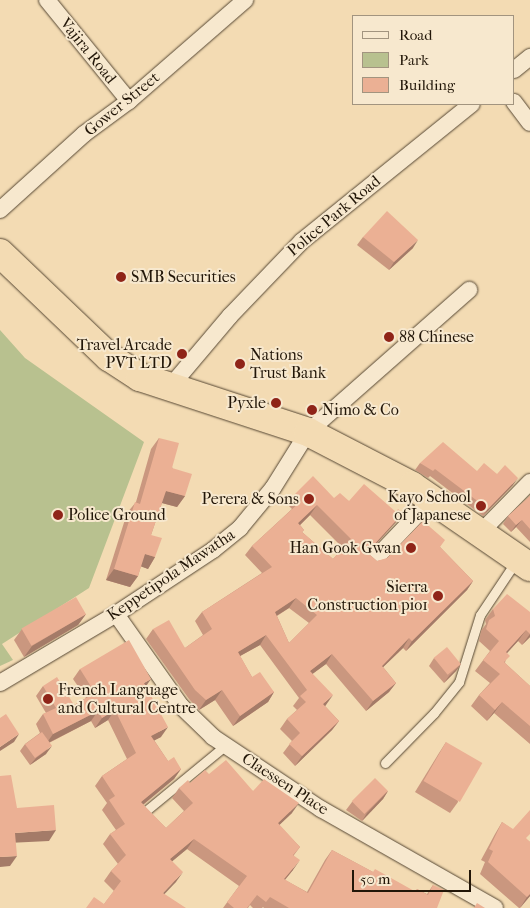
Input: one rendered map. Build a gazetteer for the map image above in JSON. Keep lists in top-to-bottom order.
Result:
{
  "streets": {
    "street": [
      "Vajira Road",
      "Gower Street",
      "Police Park Road",
      "Keppetipola Mawatha",
      "Claessen Place"
    ]
  },
  "crossings": [
    ["Vajira Road", "Gower Street"],
    ["Keppetipola Mawatha", "Claessen Place"]
  ],
  "places": [
    "SMB Securities",
    "88 Chinese",
    "Travel Arcade PVT LTD",
    "Nations Trust Bank",
    "Pyxle",
    "Nimo & Co",
    "Perera & Sons",
    "Kayo School of Japanese",
    "Police Ground",
    "Han Gook Gwan",
    "Sierra Construction pio1",
    "French Language and Cultural Centre"
  ],
  "legend": ["Road", "Park", "Building"],
  "scale_bar": "50 m"
}
